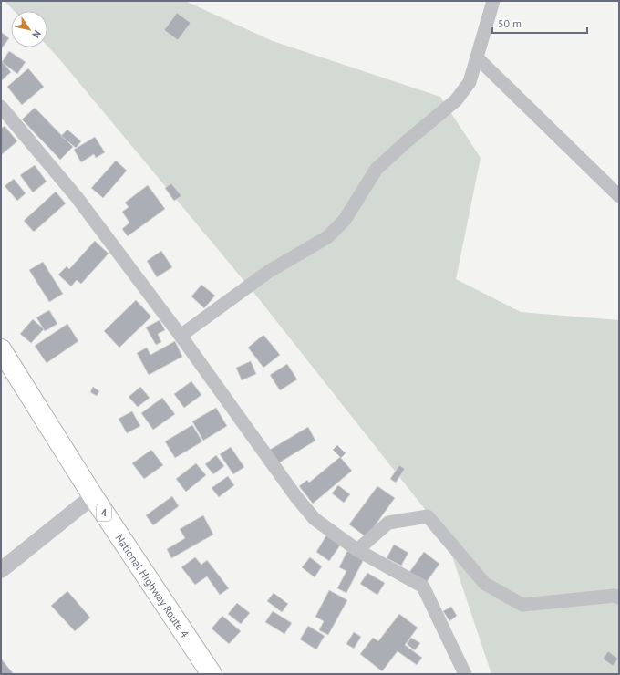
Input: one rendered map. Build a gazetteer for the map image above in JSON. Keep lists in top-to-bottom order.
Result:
{
  "streets": {
    "highway": ["4", "National Highway Route 4"]
  },
  "scale_bar": "50 m",
  "north": "bottom right"
}
